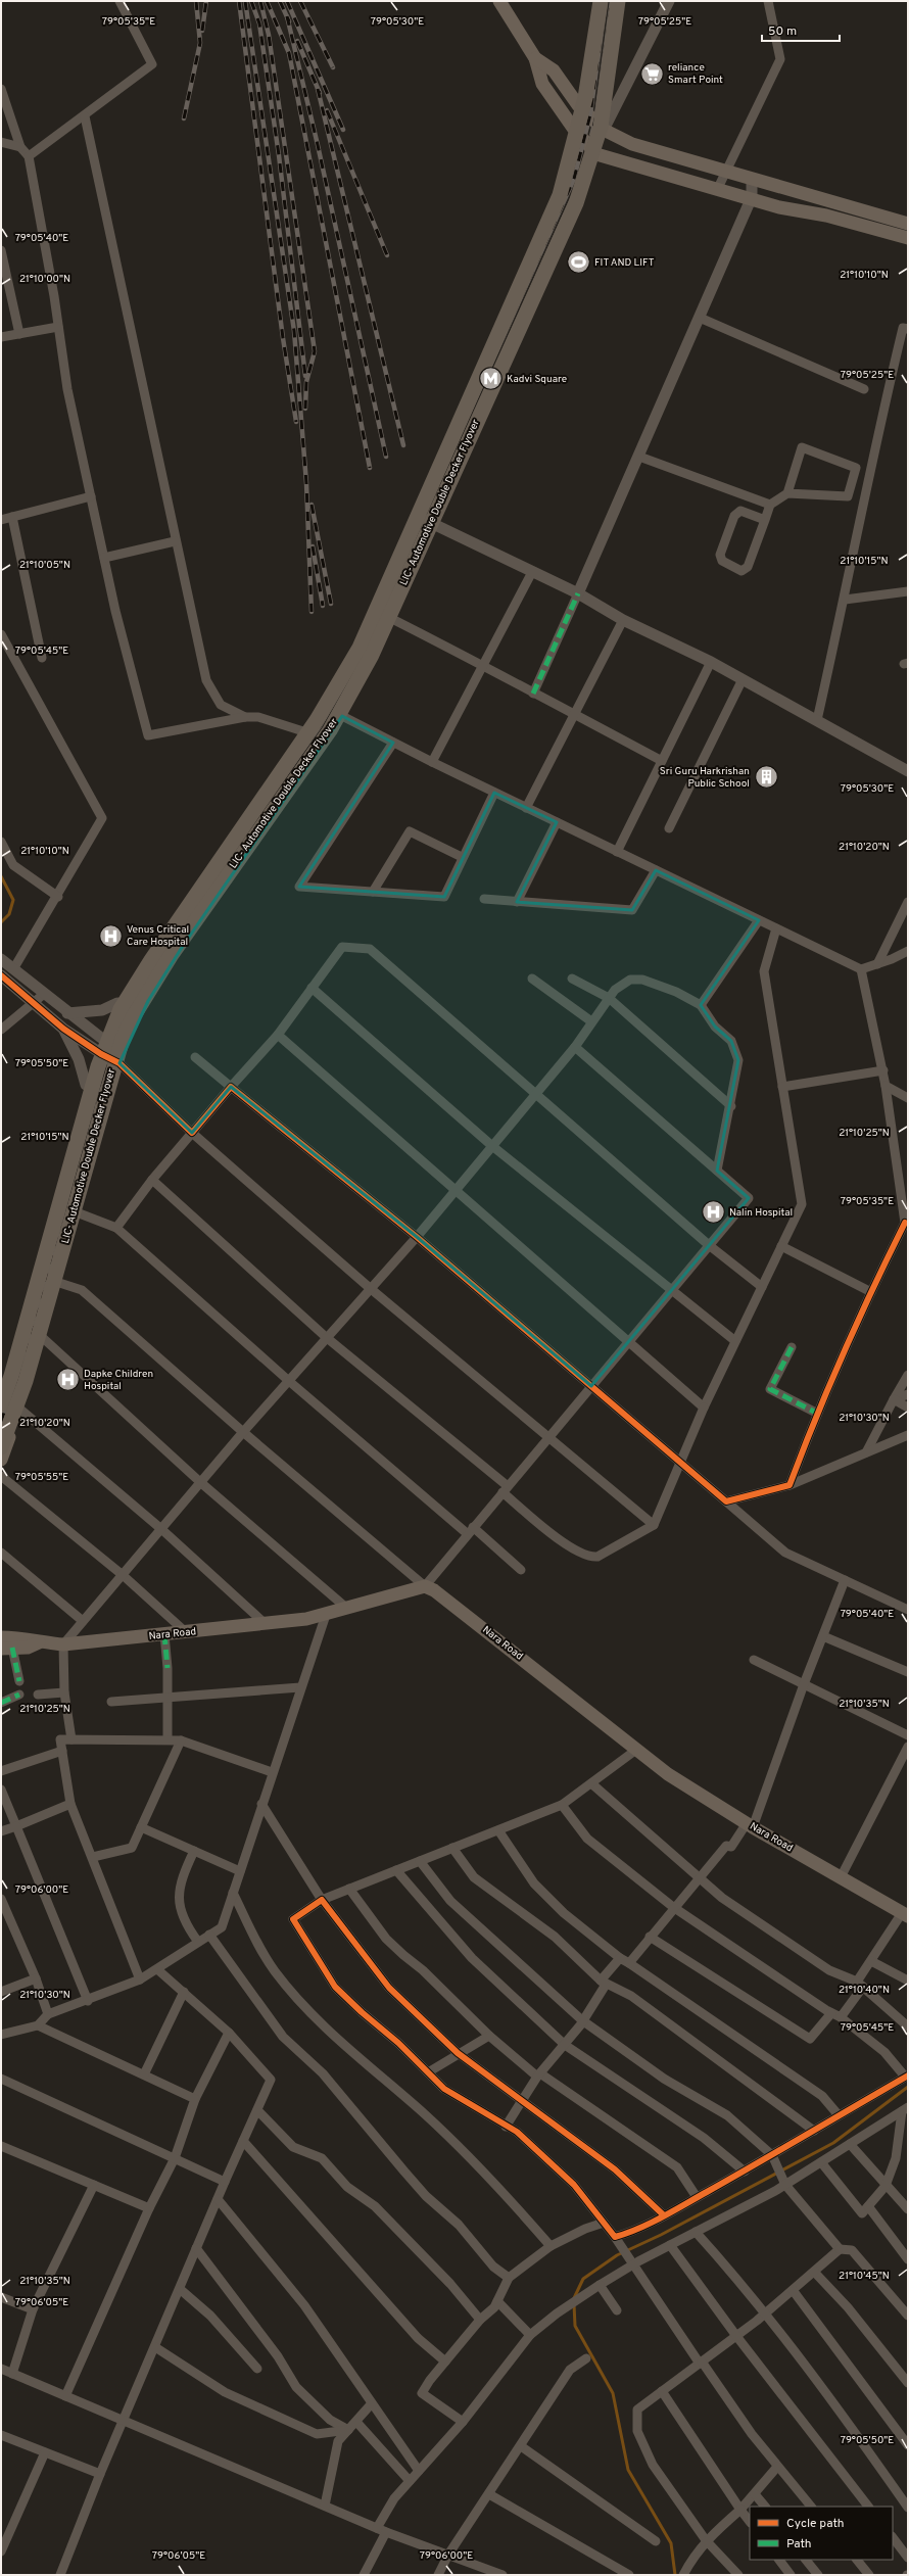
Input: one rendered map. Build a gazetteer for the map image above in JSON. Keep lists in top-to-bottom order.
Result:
{
  "streets": {
    "main road": ["LIC- Automotive Double Decker Flyover", "Nara Road"]
  },
  "places": {
    "supermarket": ["reliance Smart Point"],
    "sports": ["FIT AND LIFT"],
    "metro station": ["Kadvi Square"],
    "building": ["Sri Guru Harkrishan Public School"],
    "hospital": ["Venus Critical Care Hospital", "Nalin Hospital", "Dapke Children Hospital"]
  },
  "legend": ["Cycle path", "Path"],
  "scale_bar": "50 m",
  "coordinates": [
    "79°05'35\"E",
    "79°05'30\"E",
    "79°05'25\"E",
    "79°05'40\"E",
    "21°10'10\"N",
    "21°10'00\"N",
    "21°10'15\"N",
    "21°10'05\"N",
    "79°05'45\"E",
    "21°10'20\"N",
    "79°05'50\"E",
    "21°10'25\"N",
    "21°10'30\"N",
    "79°05'55\"E",
    "21°10'35\"N",
    "79°06'00\"E",
    "21°10'40\"N",
    "21°10'45\"N",
    "79°06'05\"E"
  ]
}
